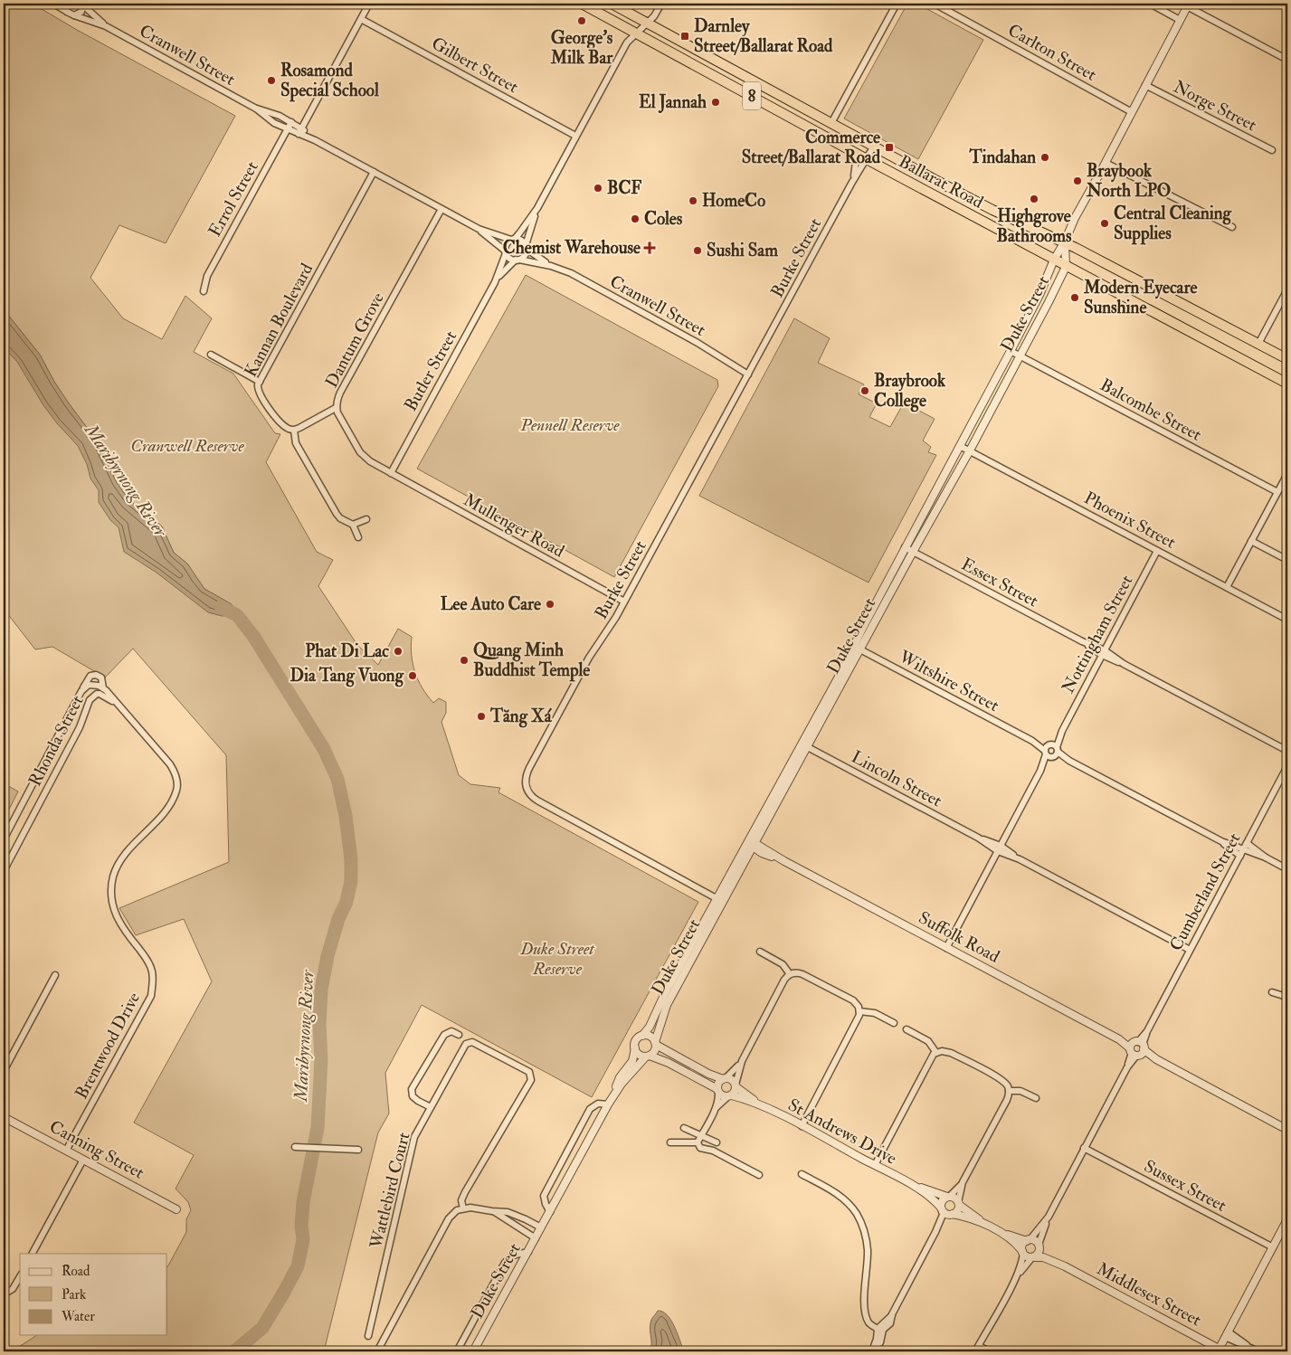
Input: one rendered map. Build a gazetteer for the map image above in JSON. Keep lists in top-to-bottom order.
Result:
{
  "streets": {
    "highway": ["8", "Ballarat Road"],
    "street": [
      "Carlton Street",
      "Cranwell Street",
      "Gilbert Street",
      "Norge Street",
      "Errol Street",
      "Burke Street",
      "Duke Street",
      "Kannan Boulevard",
      "Dantum Grove",
      "Butler Street",
      "Balcombe Street",
      "Phoenix Street",
      "Mullenger Road",
      "Essex Street",
      "Nottingham Street",
      "Wiltshire Street",
      "Rhonda Street",
      "Lincoln Street",
      "Cumberland Street",
      "Suffolk Road",
      "Brentwood Drive",
      "St Andrews Drive",
      "Canning Street",
      "Sussex Street",
      "Wattlebird Court",
      "Middlesex Street"
    ]
  },
  "crossings": [
    ["Carlton Street", "Duke Street"],
    ["Cranwell Street", "Errol Street"],
    ["Cranwell Street", "Burke Street"],
    ["Cranwell Street", "Kannan Boulevard"],
    ["Cranwell Street", "Dantum Grove"],
    ["Cranwell Street", "Butler Street"],
    ["Norge Street", "Duke Street"],
    ["Ballarat Road", "Burke Street"],
    ["Ballarat Road", "Duke Street"],
    ["Burke Street", "Duke Street"],
    ["Burke Street", "Mullenger Road"],
    ["Duke Street", "Balcombe Street"],
    ["Duke Street", "Phoenix Street"],
    ["Duke Street", "Essex Street"],
    ["Duke Street", "Wiltshire Street"],
    ["Duke Street", "Lincoln Street"],
    ["Duke Street", "Suffolk Road"],
    ["Dantum Grove", "Butler Street"],
    ["Dantum Grove", "Mullenger Road"],
    ["Butler Street", "Mullenger Road"],
    ["Phoenix Street", "Nottingham Street"],
    ["Essex Street", "Nottingham Street"],
    ["Nottingham Street", "Wiltshire Street"],
    ["Nottingham Street", "Lincoln Street"],
    ["Nottingham Street", "Suffolk Road"],
    ["Wiltshire Street", "Cumberland Street"],
    ["Rhonda Street", "Brentwood Drive"],
    ["Lincoln Street", "Cumberland Street"],
    ["Cumberland Street", "Suffolk Road"],
    ["Cumberland Street", "Sussex Street"],
    ["Cumberland Street", "Middlesex Street"],
    ["Brentwood Drive", "Canning Street"]
  ],
  "water": ["Maribyrnong River"],
  "parks": ["Pennell Reserve", "Cranwell Reserve", "Duke Street Reserve"],
  "places": {
    "other": [
      "George's Milk Bar",
      "Rosamond Special School",
      "El Jannah",
      "Tindahan",
      "Braybook North LPO",
      "BCF",
      "Highgrove Bathrooms",
      "HomeCo",
      "Coles",
      "Central Cleaning Supplies",
      "Sushi Sam",
      "Modern Eyecare Sunshine",
      "Braybrook College",
      "Lee Auto Care",
      "Phat Di Lac",
      "Quang Minh Buddhist Temple",
      "Dia Tang Vuong",
      "Tăng Xá"
    ],
    "transit": ["Darnley Street/Ballarat Road", "Commerce Street/Ballarat Road"],
    "health": ["Chemist Warehouse"]
  },
  "legend": ["Road", "Park", "Water"]
}
